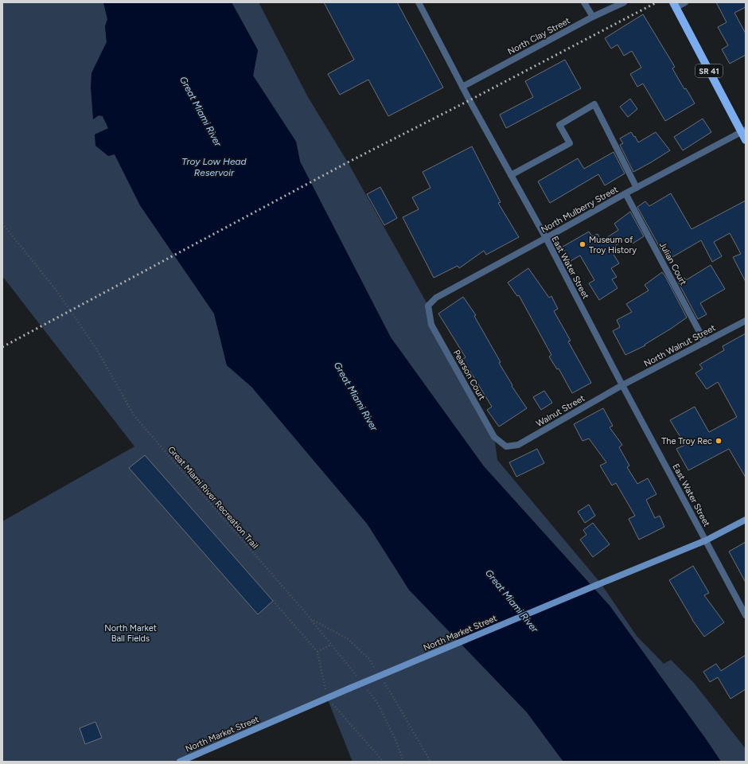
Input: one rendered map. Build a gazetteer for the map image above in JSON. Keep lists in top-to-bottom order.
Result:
{
  "streets": {
    "main road": ["SR 41", "North Market Street"],
    "street": [
      "North Clay Street",
      "North Mulberry Street",
      "Julian Court",
      "East Water Street",
      "North Walnut Street",
      "Pearson Court",
      "Walnut Street"
    ],
    "path": ["Great Miami River Recreation Trail"]
  },
  "crossings": [
    ["North Clay Street", "East Water Street"],
    ["SR 41", "North Mulberry Street"],
    ["North Mulberry Street", "Julian Court"],
    ["North Mulberry Street", "East Water Street"],
    ["North Mulberry Street", "Pearson Court"],
    ["Julian Court", "North Walnut Street"],
    ["East Water Street", "North Walnut Street"],
    ["East Water Street", "Walnut Street"],
    ["East Water Street", "North Market Street"],
    ["North Walnut Street", "Walnut Street"],
    ["Pearson Court", "Walnut Street"]
  ],
  "water": ["Great Miami River", "Troy Low Head Reservoir"],
  "parks": ["North Market Ball Fields"],
  "places": ["Museum of Troy History", "The Troy Rec"]
}
